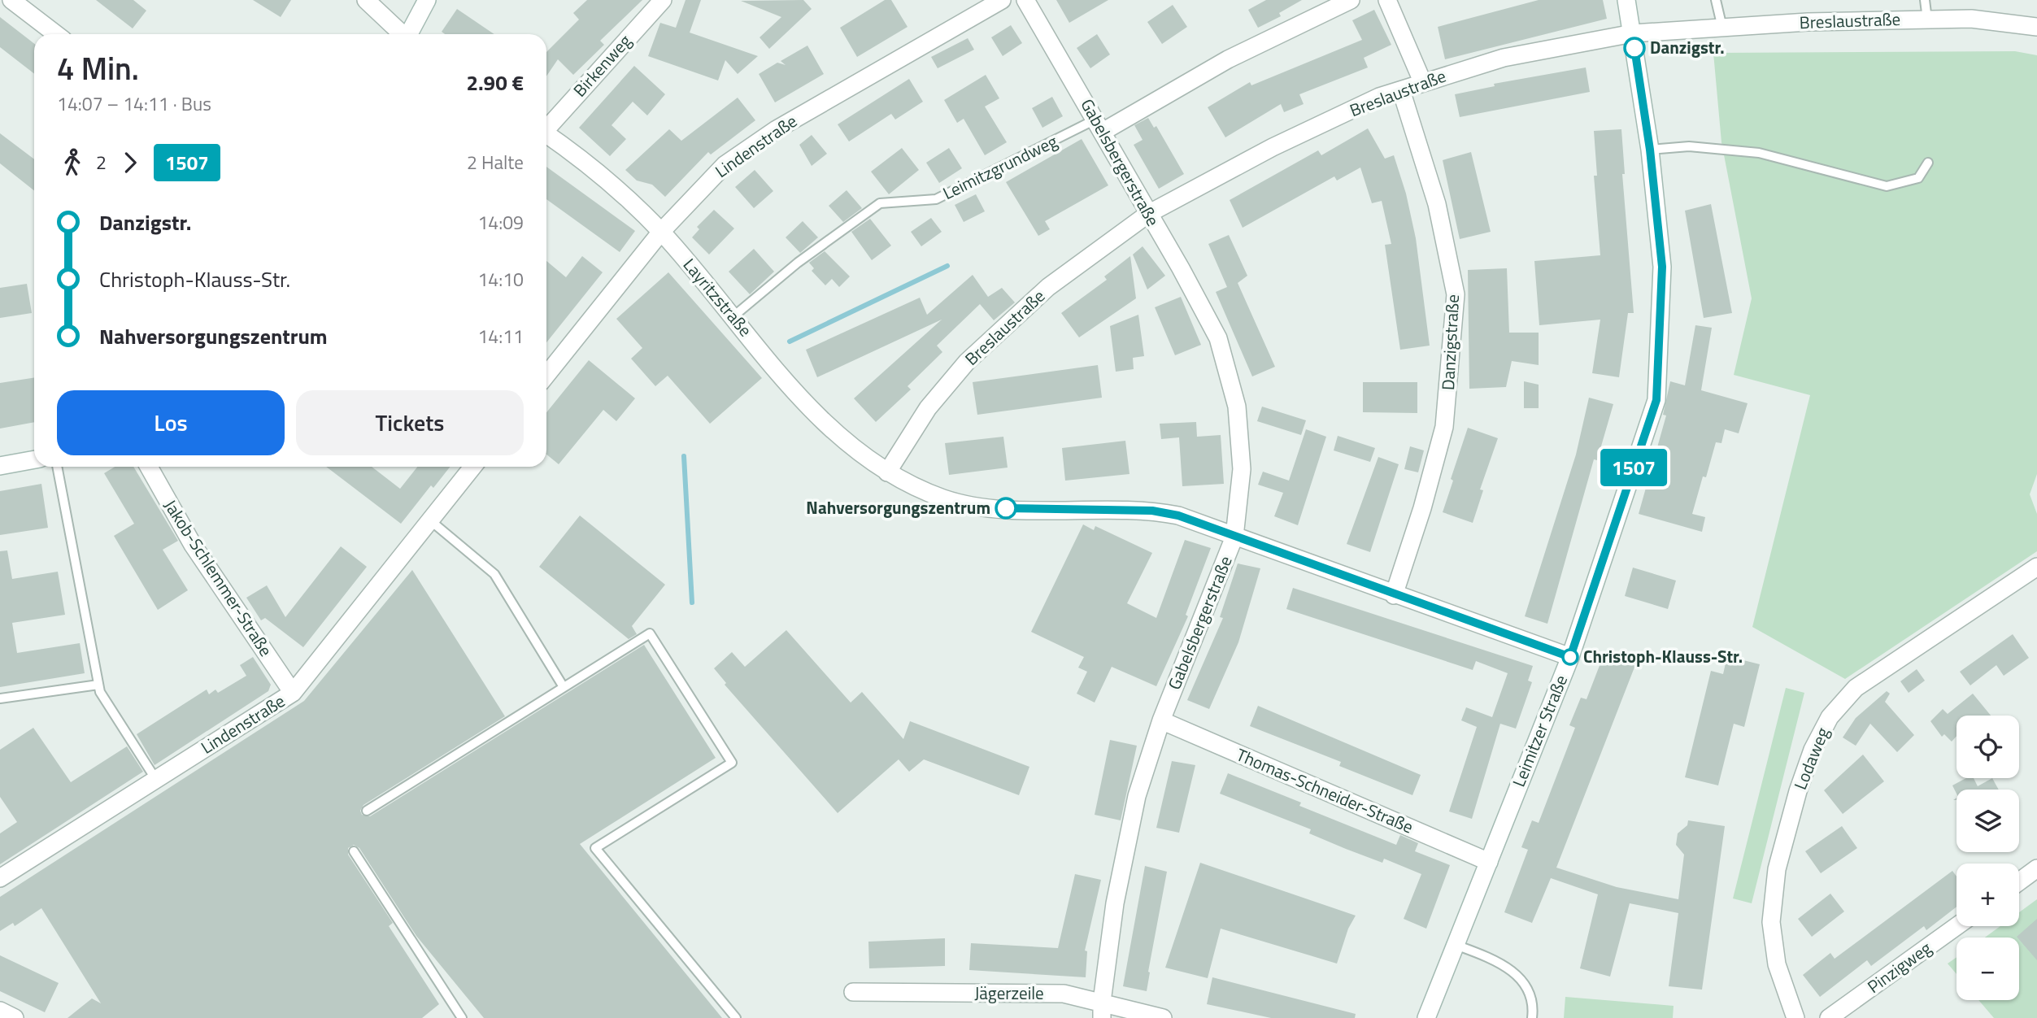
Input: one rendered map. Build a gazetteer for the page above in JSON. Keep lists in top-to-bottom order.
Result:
{
  "streets": {
    "street": [
      "Breslaustraße",
      "Birkenweg",
      "Lindenstraße",
      "Gabelsbergerstraße",
      "Leimitzgrundweg",
      "Layritzstraße",
      "Danzigstraße",
      "Jakob-Schlemmer-Straße",
      "Leimitzer Straße",
      "Lodaweg",
      "Thomas-Schneider-Straße",
      "Pinzigweg",
      "Jägerzeile"
    ]
  },
  "crossings": [
    ["Breslaustraße", "Gabelsbergerstraße"],
    ["Breslaustraße", "Layritzstraße"],
    ["Breslaustraße", "Danzigstraße"],
    ["Breslaustraße", "Leimitzer Straße"],
    ["Lindenstraße", "Layritzstraße"],
    ["Lindenstraße", "Jakob-Schlemmer-Straße"],
    ["Gabelsbergerstraße", "Leimitzgrundweg"],
    ["Gabelsbergerstraße", "Layritzstraße"],
    ["Gabelsbergerstraße", "Thomas-Schneider-Straße"],
    ["Gabelsbergerstraße", "Jägerzeile"],
    ["Leimitzgrundweg", "Layritzstraße"],
    ["Layritzstraße", "Danzigstraße"],
    ["Layritzstraße", "Leimitzer Straße"],
    ["Leimitzer Straße", "Thomas-Schneider-Straße"]
  ],
  "places": ["Danzigstr.", "Nahversorgungszentrum", "Christoph-Klauss-Str."],
  "lines": ["bus line 1507"],
  "page": {
    "on_map": "1507",
    "heading": ["4 Min.", "14:07 – 14:11 · Bus", "2.90 €"],
    "legs": ["2", "1507", "2 Halte"],
    "list": [
      {
        "name": "Danzigstr.",
        "value": "14:09"
      },
      {
        "name": "Christoph-Klauss-Str.",
        "value": "14:10"
      },
      {
        "name": "Nahversorgungszentrum",
        "value": "14:11"
      }
    ],
    "buttons": ["Los", "Tickets"],
    "map_buttons": ["+", "−"]
  }
}
